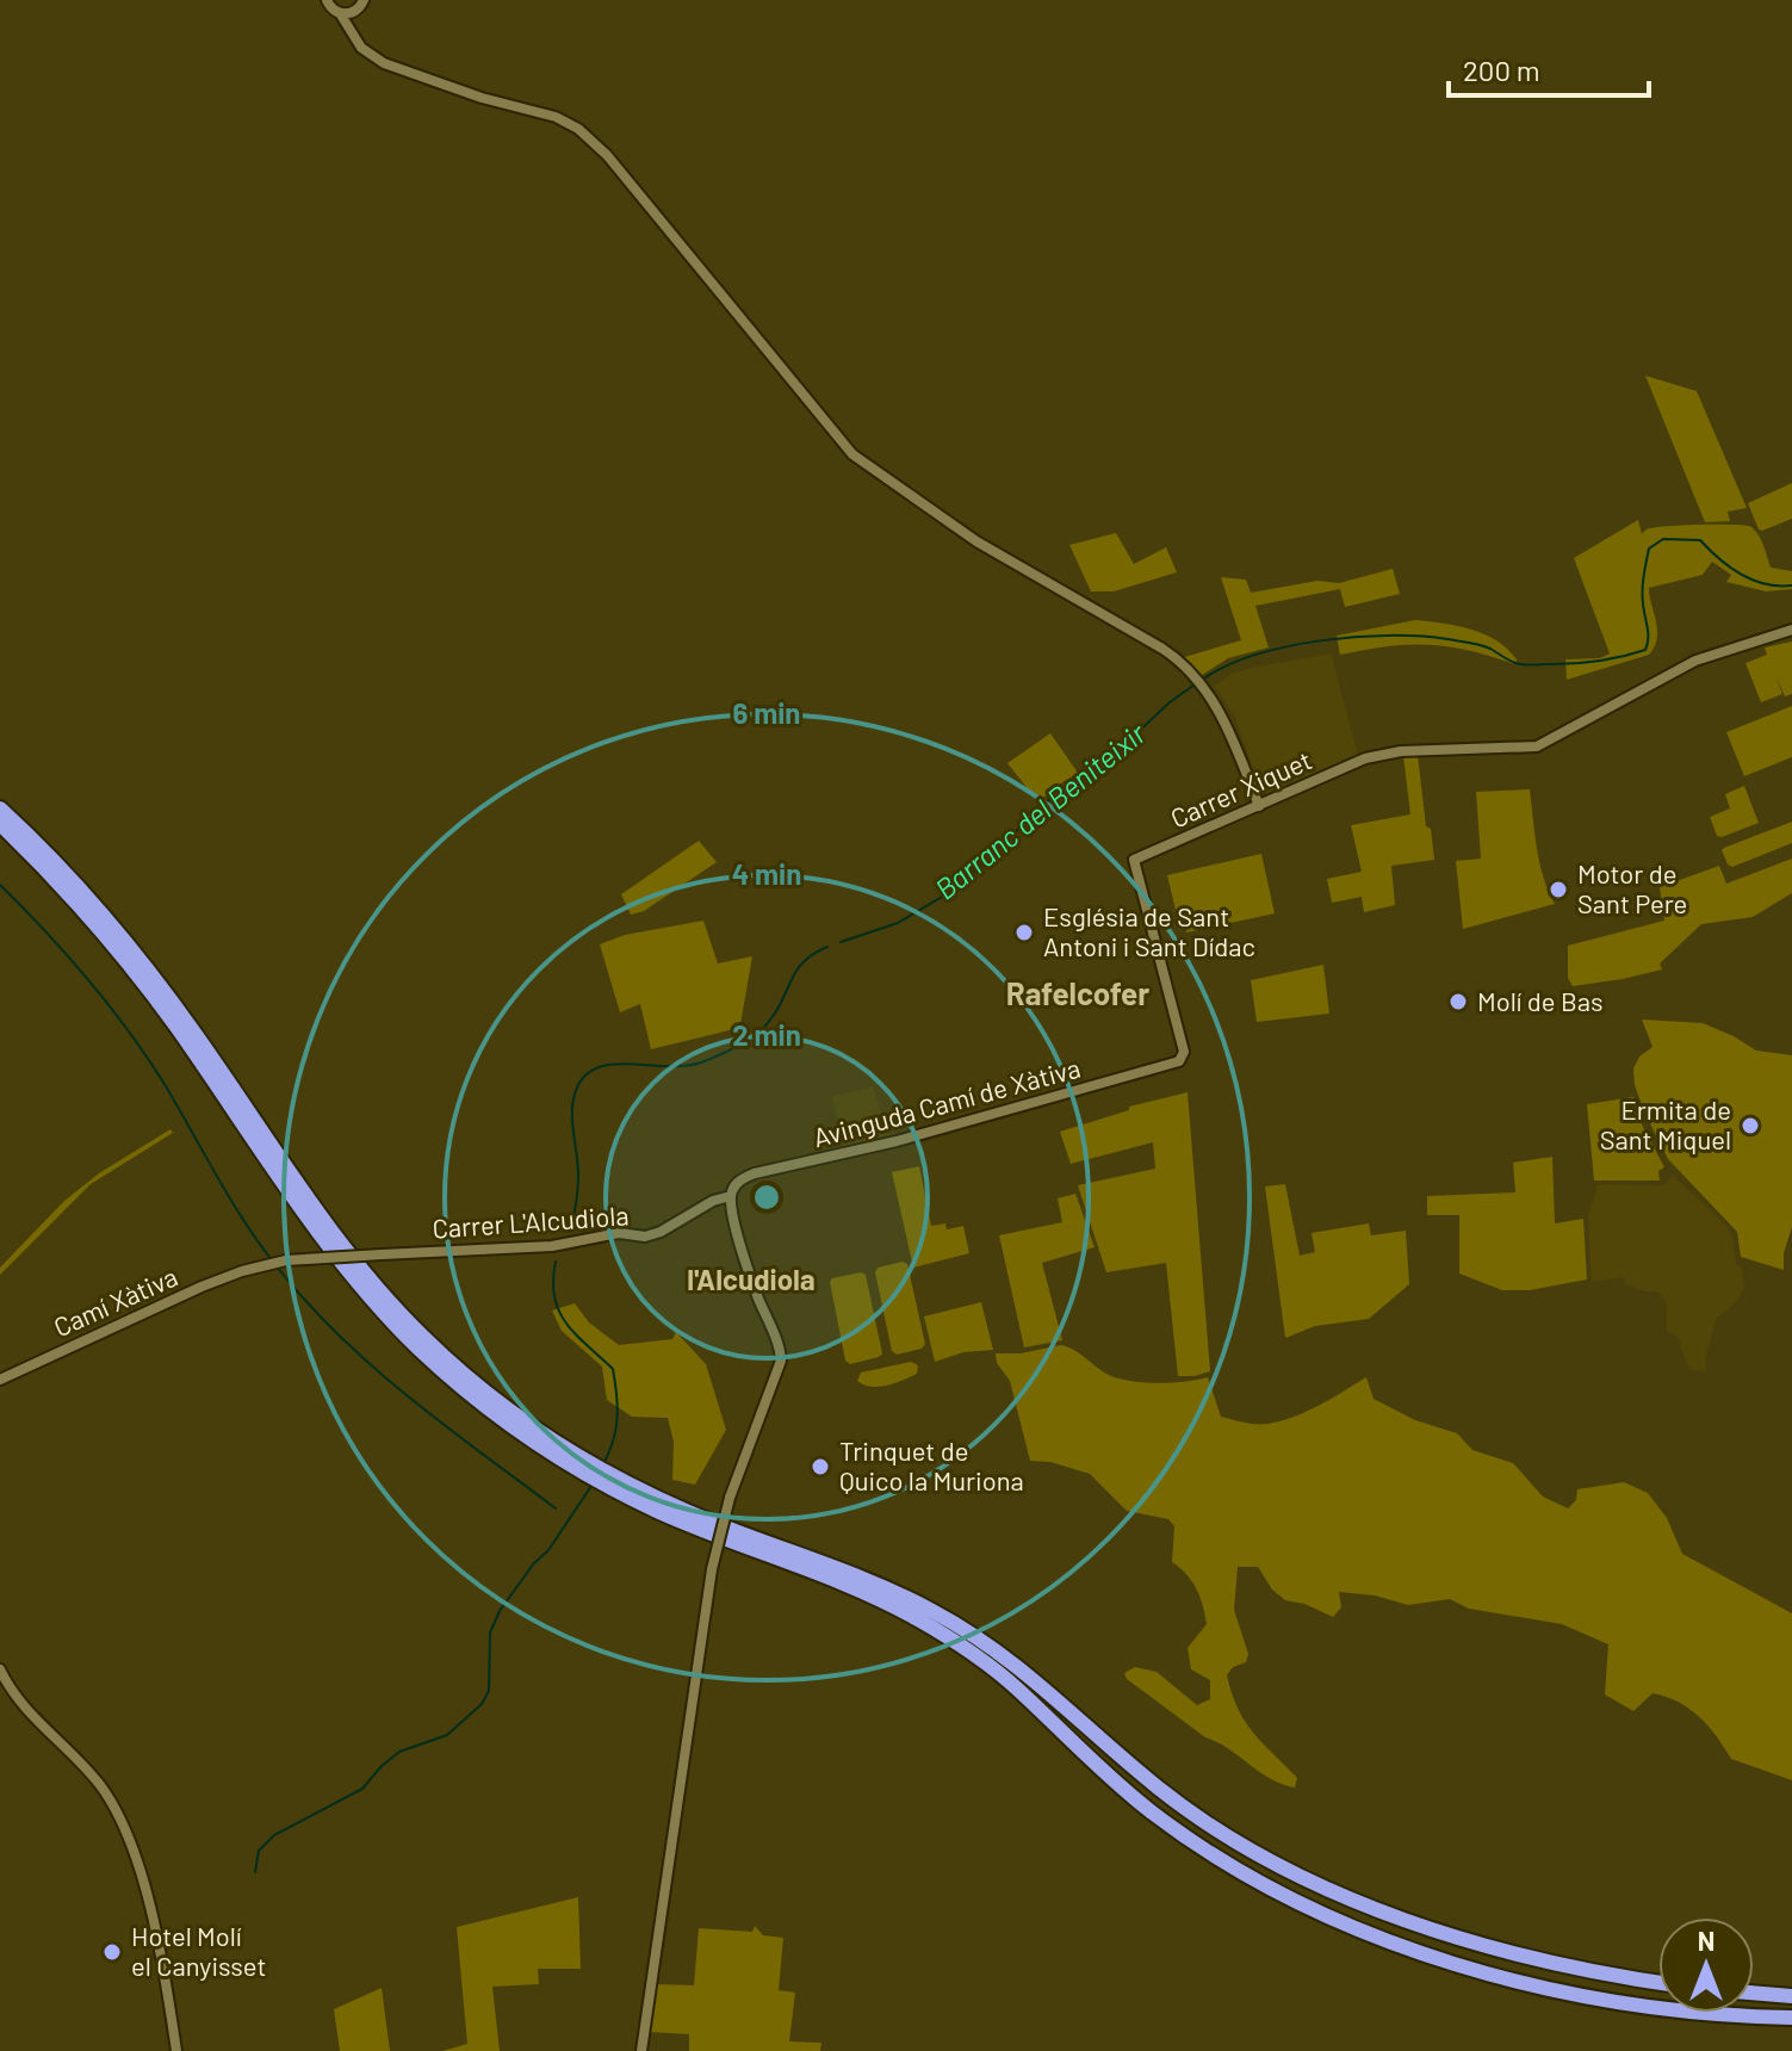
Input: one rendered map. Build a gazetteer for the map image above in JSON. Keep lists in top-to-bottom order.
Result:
{
  "streets": {
    "street": [
      "Carrer Xiquet",
      "Avinguda Camí de Xàtiva",
      "Carrer L'Alcudiola",
      "Camí Xàtiva"
    ]
  },
  "crossings": [
    ["Carrer Xiquet", "Avinguda Camí de Xàtiva"],
    ["Avinguda Camí de Xàtiva", "Carrer L'Alcudiola"],
    ["Carrer L'Alcudiola", "Camí Xàtiva"]
  ],
  "districts": ["Rafelcofer", "l'Alcudiola"],
  "water": ["Barranc del Beniteixir"],
  "places": [
    "Motor de Sant Pere",
    "Església de Sant Antoni i Sant Dídac",
    "Molí de Bas",
    "Ermita de Sant Miquel",
    "Trinquet de Quico la Muriona",
    "Hotel Molí el Canyisset"
  ],
  "scale_bar": "200 m",
  "north": "top",
  "rings": ["6 min", "4 min", "2 min"]
}
